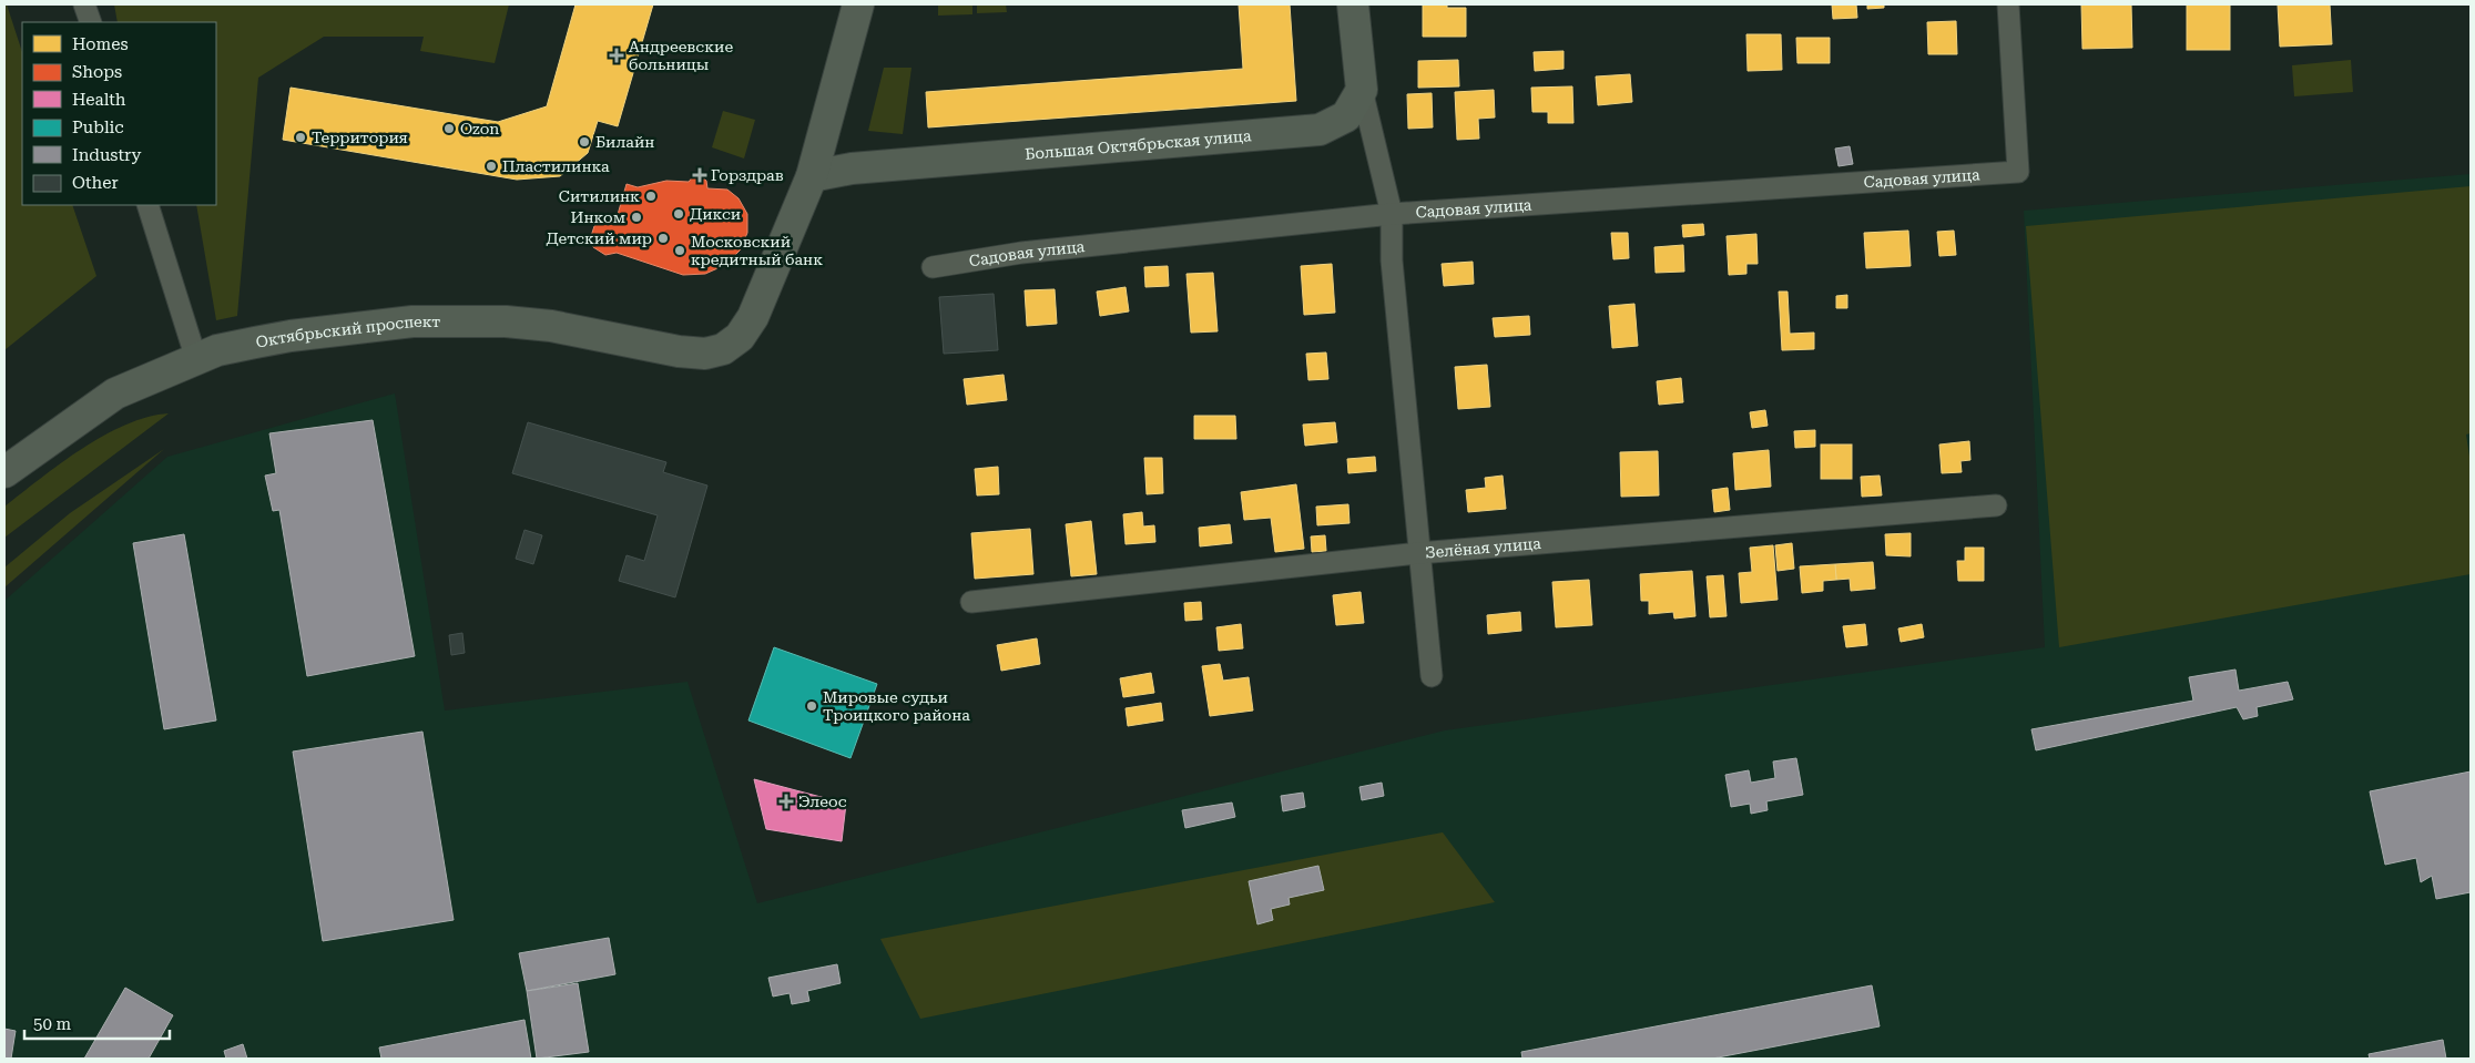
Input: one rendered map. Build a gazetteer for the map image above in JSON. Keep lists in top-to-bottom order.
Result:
{
  "streets": {
    "main road": ["Большая Октябрьская улица", "Октябрьский проспект"],
    "street": ["Садовая улица", "Зелёная улица"]
  },
  "crossings": [
    ["Большая Октябрьская улица", "Октябрьский проспект"]
  ],
  "places": {
    "health": ["Андреевские больницы", "Горздрав", "Элеос"],
    "other": [
      "Ozon",
      "Территория",
      "Билайн",
      "Пластилинка",
      "Ситилинк",
      "Дикси",
      "Инком",
      "Детский мир",
      "Московский кредитный банк",
      "Мировые судьи Троицкого района"
    ]
  },
  "legend": [
    "Homes",
    "Shops",
    "Health",
    "Public",
    "Industry",
    "Other"
  ],
  "scale_bar": "50 m"
}
